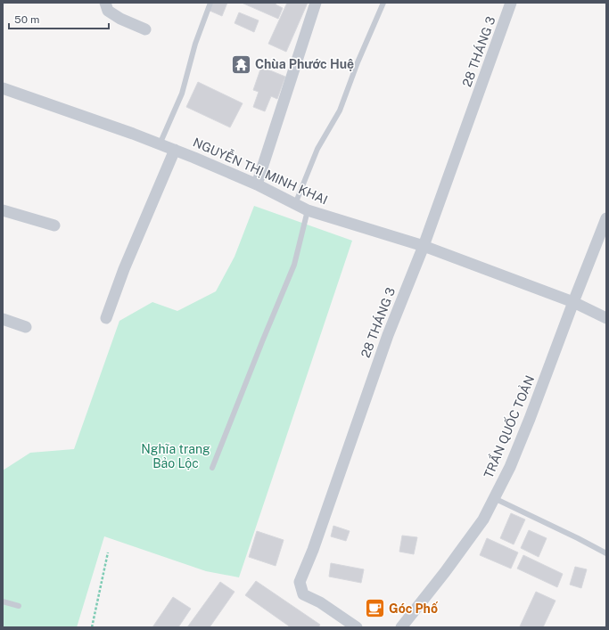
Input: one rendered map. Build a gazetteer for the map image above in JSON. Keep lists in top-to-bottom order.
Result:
{
  "streets": {
    "street": ["28 THÁNG 3", "NGUYỄN THỊ MINH KHAI", "TRẦN QUỐC TOẢN"]
  },
  "crossings": [
    ["28 THÁNG 3", "NGUYỄN THỊ MINH KHAI"],
    ["NGUYỄN THỊ MINH KHAI", "TRẦN QUỐC TOẢN"]
  ],
  "parks": ["Nghĩa trang Bảo Lộc"],
  "places": {
    "temple": ["Chùa Phước Huệ"],
    "cafe": ["Góc Phố"]
  },
  "scale_bar": "50 m"
}
